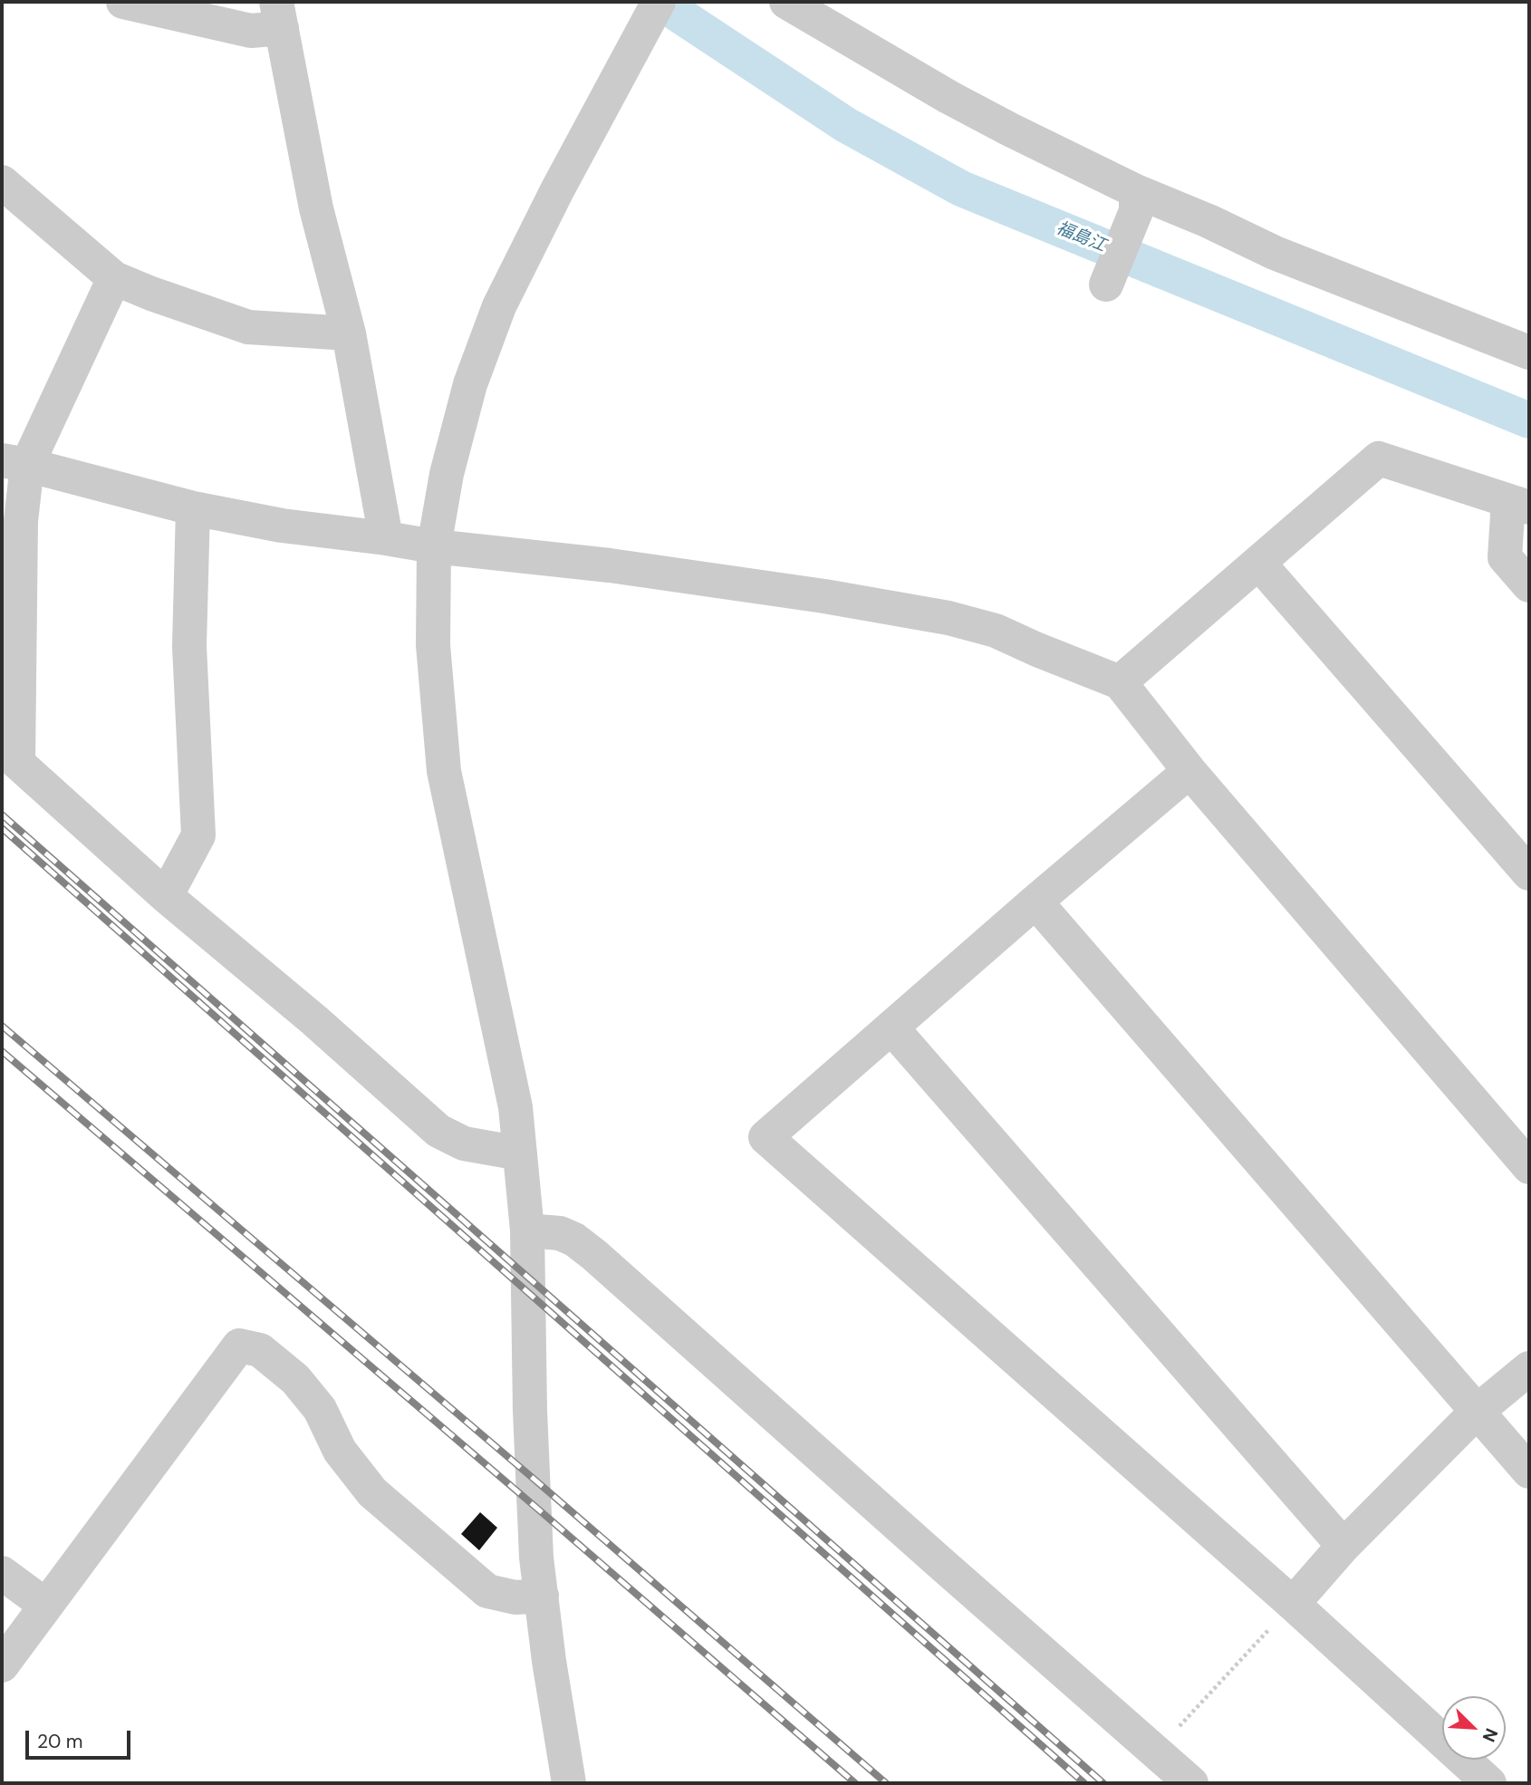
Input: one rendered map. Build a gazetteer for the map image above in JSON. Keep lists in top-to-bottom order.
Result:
{
  "water": ["福島江"],
  "scale_bar": "20 m",
  "north": "bottom right"
}
